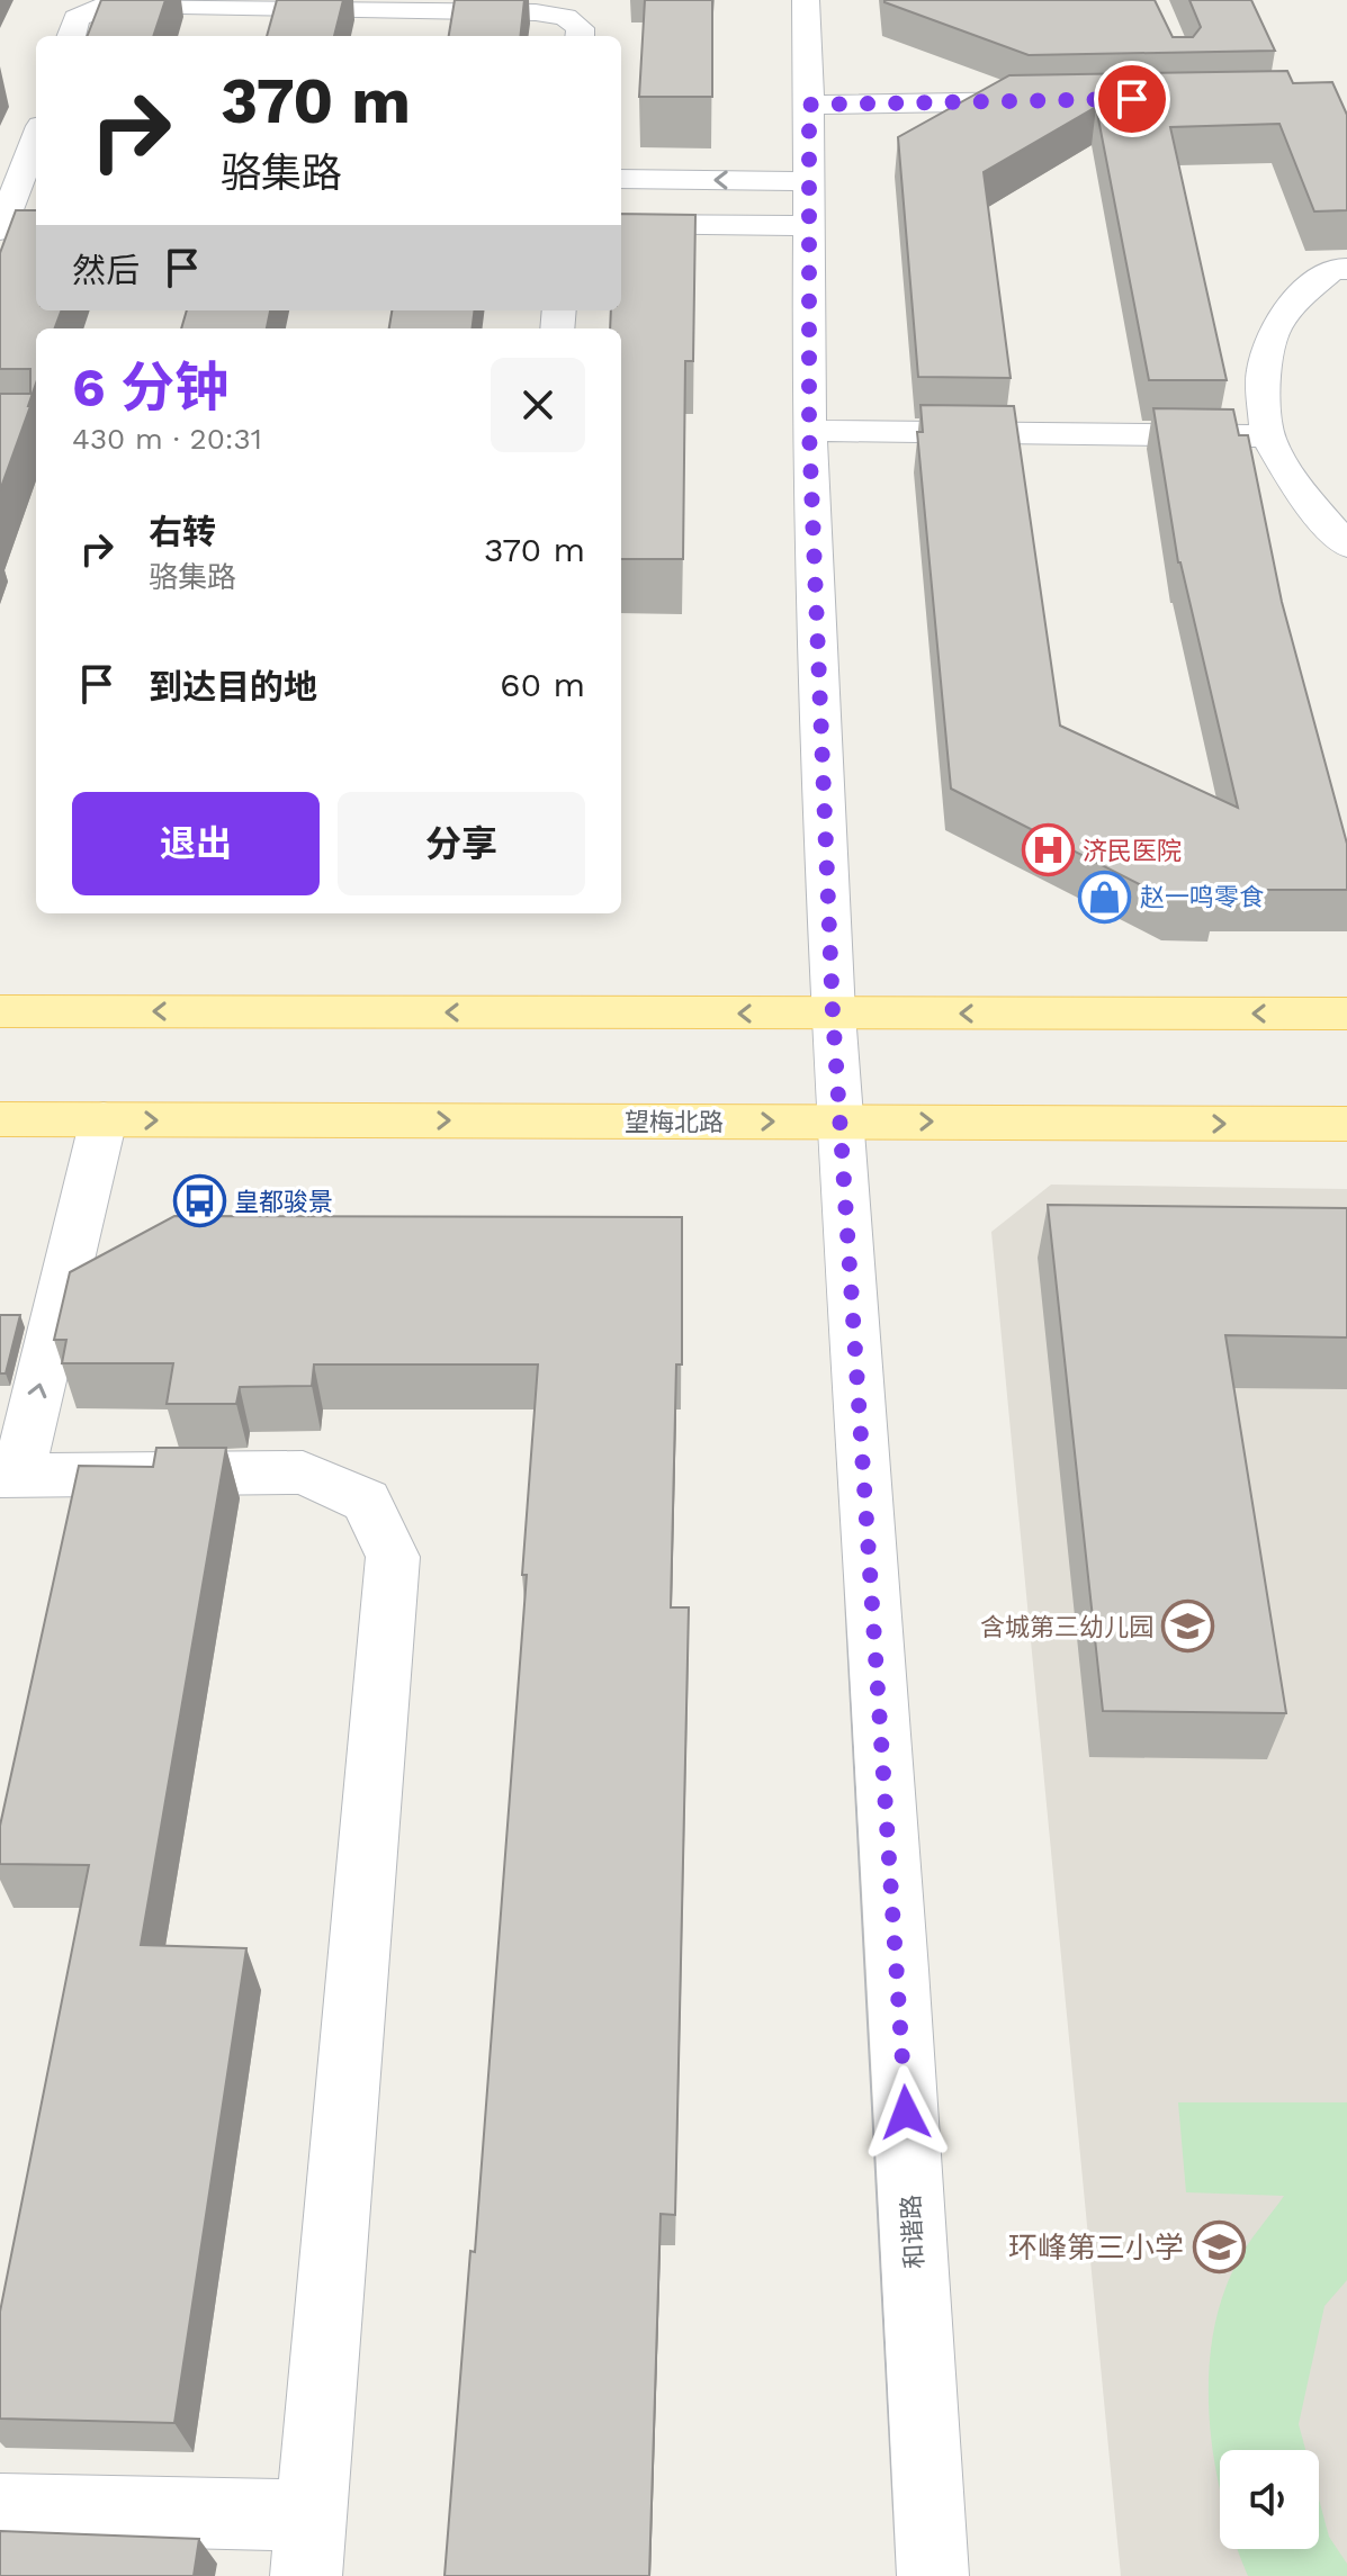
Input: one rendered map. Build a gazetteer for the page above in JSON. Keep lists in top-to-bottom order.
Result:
{
  "streets": {
    "main road": ["望梅北路"],
    "street": ["和谐路"]
  },
  "crossings": [
    ["望梅北路", "和谐路"]
  ],
  "places": {
    "hospital": ["济民医院"],
    "shop": ["赵一鸣零食"],
    "bus stop": ["皇都骏景"],
    "school or university": ["含城第三幼儿园", "环峰第三小学"]
  },
  "page": {
    "turn": ["370 m", "骆集路"],
    "then": "然后",
    "heading": ["6 分钟", "430 m · 20:31"],
    "list": [
      {
        "name": "右转",
        "note": "骆集路",
        "value": "370 m"
      },
      {
        "name": "到达目的地",
        "value": "60 m"
      }
    ],
    "buttons": ["退出", "分享"]
  }
}
